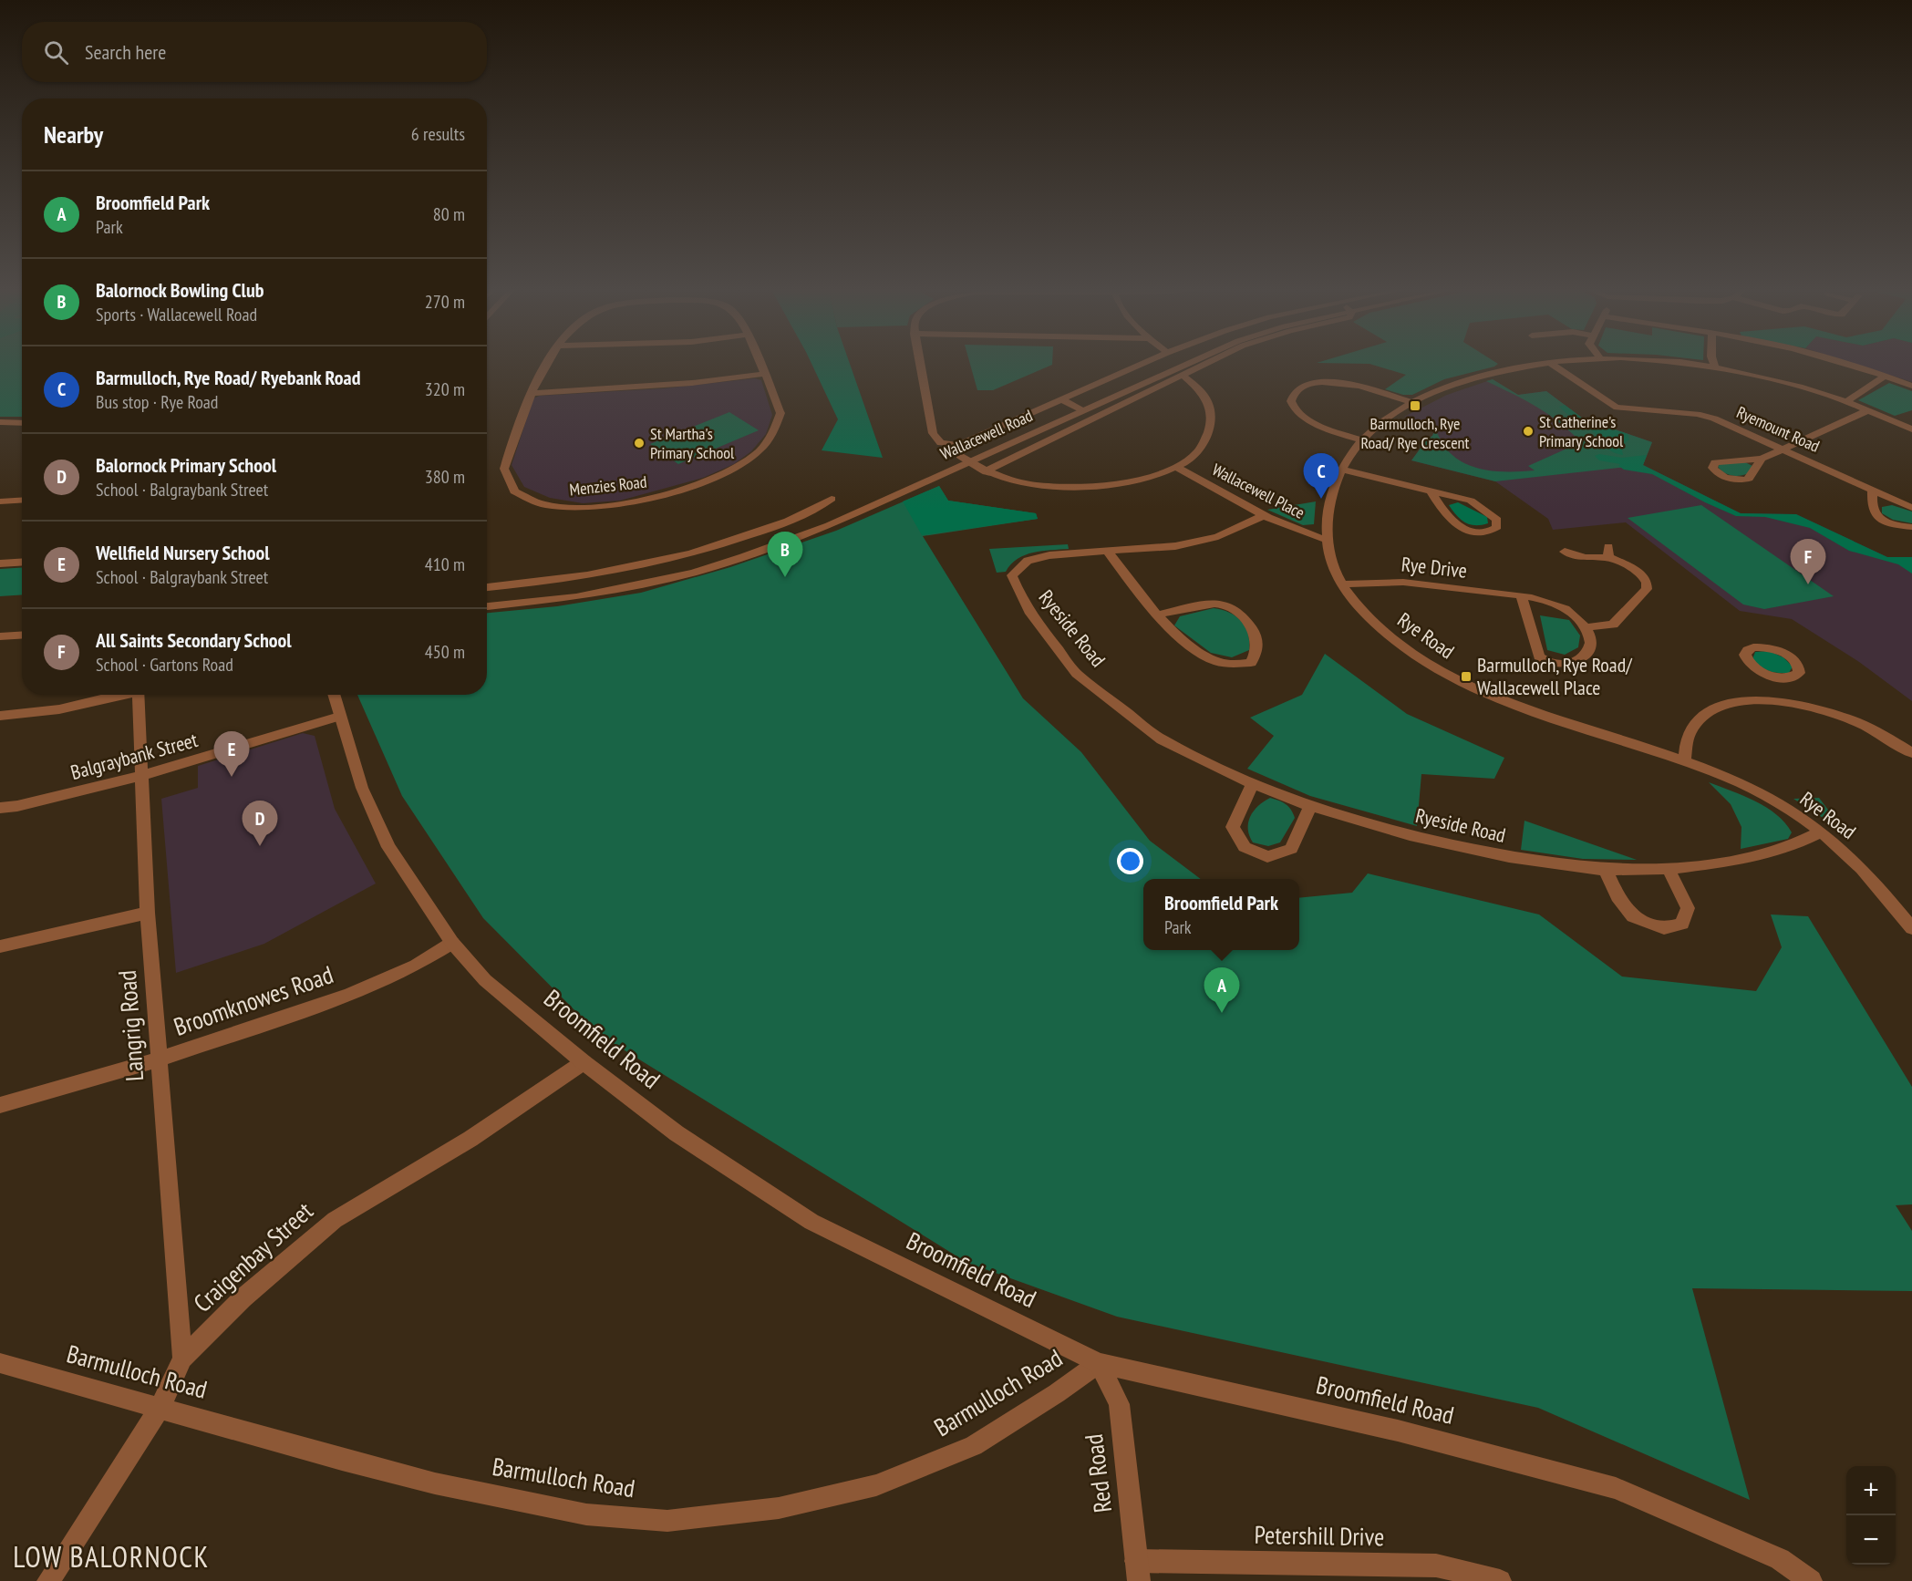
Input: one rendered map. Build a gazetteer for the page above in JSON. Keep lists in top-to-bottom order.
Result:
{
  "streets": {
    "street": [
      "Ryemount Road",
      "Wallacewell Road",
      "Menzies Road",
      "Wallacewell Place",
      "Rye Drive",
      "Ryeside Road",
      "Rye Road",
      "Balgraybank Street",
      "Broomknowes Road",
      "Langrig Road",
      "Broomfield Road",
      "Craigenbay Street",
      "Barmulloch Road",
      "Red Road",
      "Petershill Drive"
    ]
  },
  "crossings": [
    ["Ryemount Road", "Rye Road"],
    ["Wallacewell Place", "Ryeside Road"],
    ["Wallacewell Place", "Rye Road"],
    ["Rye Drive", "Rye Road"],
    ["Ryeside Road", "Rye Road"],
    ["Balgraybank Street", "Langrig Road"],
    ["Balgraybank Street", "Broomfield Road"],
    ["Broomknowes Road", "Langrig Road"],
    ["Broomknowes Road", "Broomfield Road"],
    ["Langrig Road", "Craigenbay Street"],
    ["Broomfield Road", "Craigenbay Street"],
    ["Broomfield Road", "Barmulloch Road"],
    ["Broomfield Road", "Red Road"],
    ["Craigenbay Street", "Barmulloch Road"],
    ["Barmulloch Road", "Red Road"],
    ["Red Road", "Petershill Drive"]
  ],
  "districts": ["LOW BALORNOCK"],
  "places": {
    "transit": ["Barmulloch, Rye Road/ Rye Crescent", "Barmulloch, Rye Road/ Wallacewell Place"],
    "other": ["St Catherine's Primary School", "St Martha's Primary School"]
  },
  "page": {
    "search": "Search here",
    "heading": ["Nearby", "6 results"],
    "list": [
      {
        "mark": "A",
        "name": "Broomfield Park",
        "note": "Park",
        "value": "80 m"
      },
      {
        "mark": "B",
        "name": "Balornock Bowling Club",
        "note": "Sports · Wallacewell Road",
        "value": "270 m"
      },
      {
        "mark": "C",
        "name": "Barmulloch, Rye Road/ Ryebank Road",
        "note": "Bus stop · Rye Road",
        "value": "320 m"
      },
      {
        "mark": "D",
        "name": "Balornock Primary School",
        "note": "School · Balgraybank Street",
        "value": "380 m"
      },
      {
        "mark": "E",
        "name": "Wellfield Nursery School",
        "note": "School · Balgraybank Street",
        "value": "410 m"
      },
      {
        "mark": "F",
        "name": "All Saints Secondary School",
        "note": "School · Gartons Road",
        "value": "450 m"
      }
    ],
    "pins": [
      "C",
      "B",
      "F",
      "E",
      "D",
      "A"
    ],
    "popup": ["Broomfield Park", "Park"],
    "map_buttons": ["+", "−"]
  }
}
